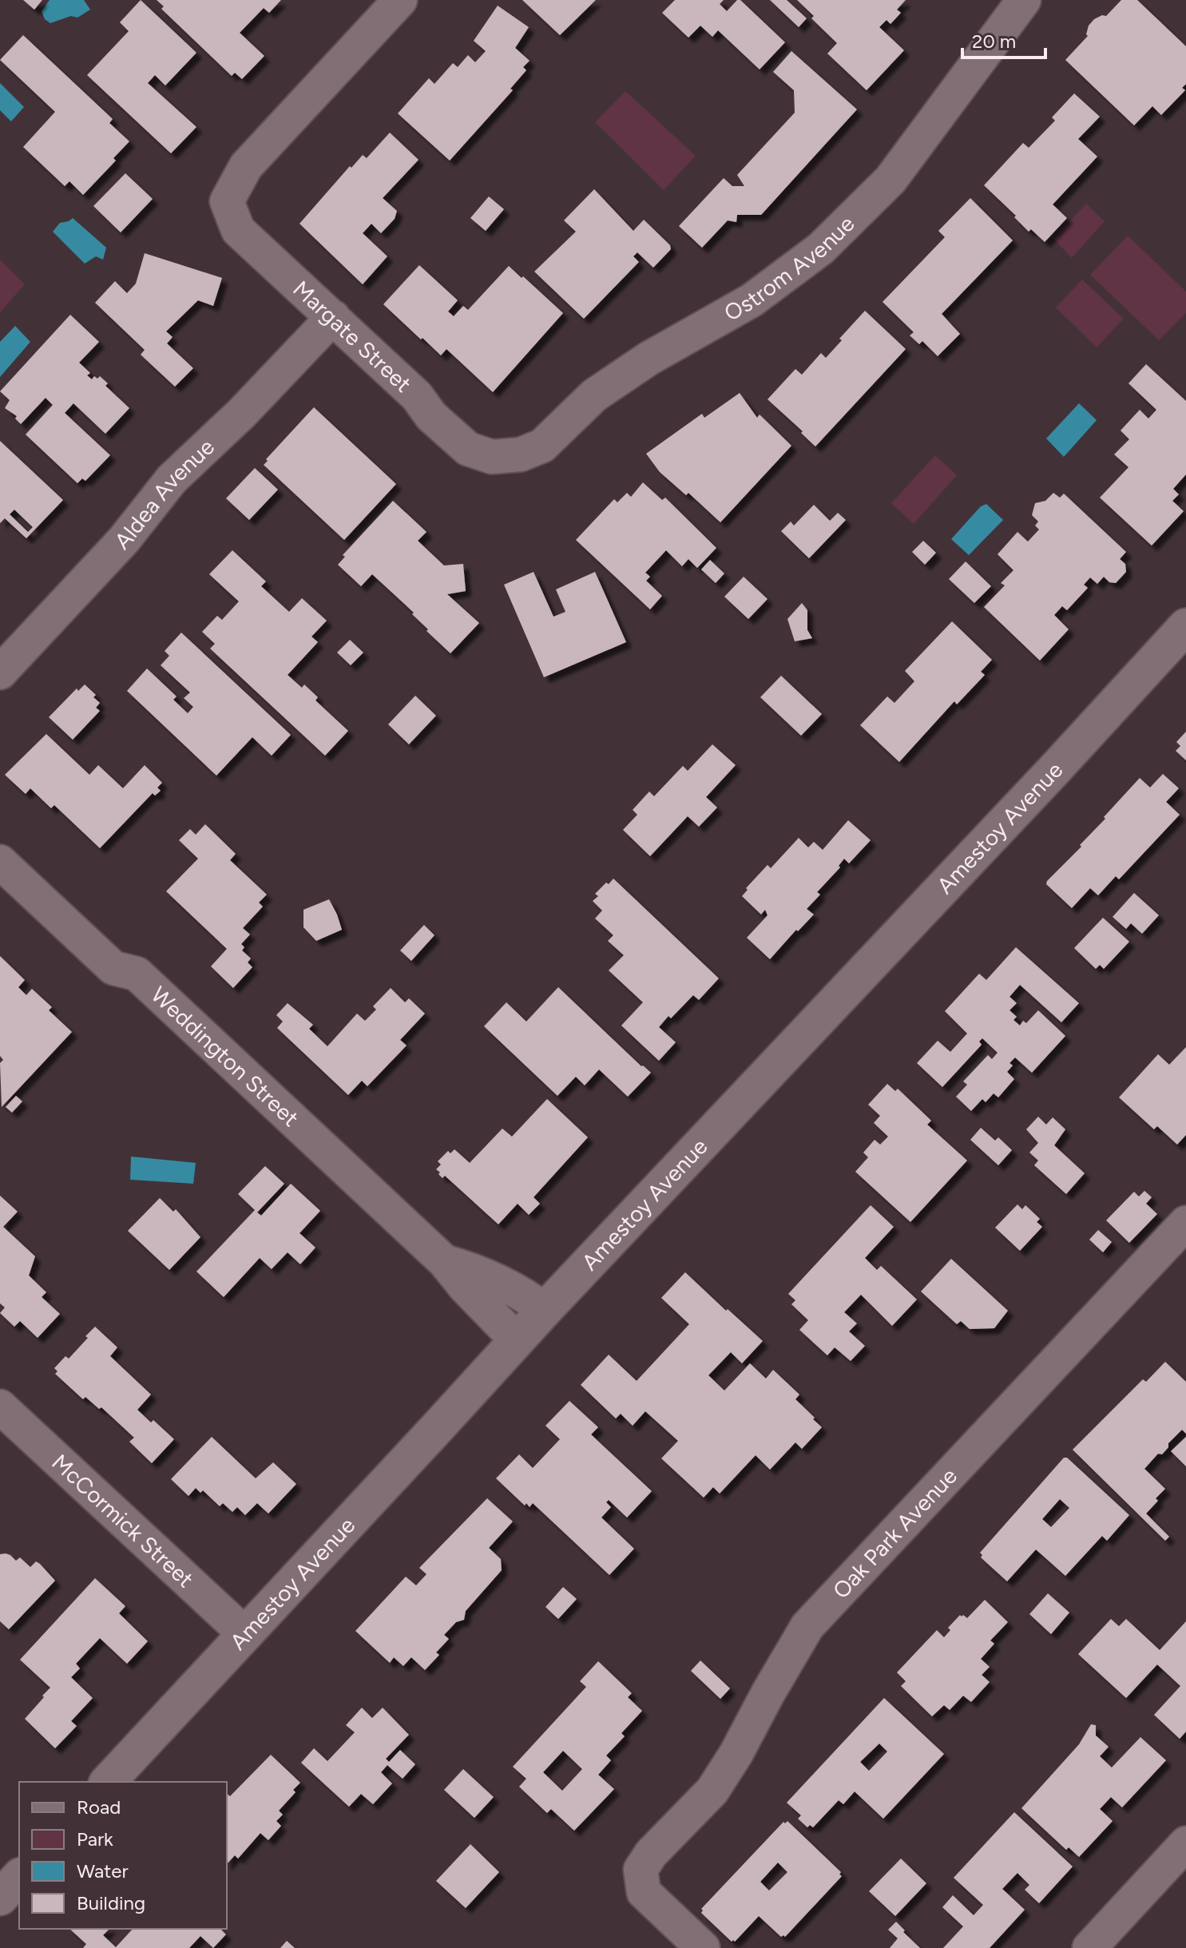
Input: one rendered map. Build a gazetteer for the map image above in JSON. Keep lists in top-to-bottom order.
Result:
{
  "streets": {
    "street": [
      "Ostrom Avenue",
      "Margate Street",
      "Aldea Avenue",
      "Amestoy Avenue",
      "Weddington Street",
      "McCormick Street",
      "Oak Park Avenue"
    ]
  },
  "crossings": [
    ["Ostrom Avenue", "Margate Street"],
    ["Margate Street", "Aldea Avenue"],
    ["Amestoy Avenue", "Weddington Street"],
    ["Amestoy Avenue", "McCormick Street"]
  ],
  "legend": [
    "Road",
    "Park",
    "Water",
    "Building"
  ],
  "scale_bar": "20 m"
}
